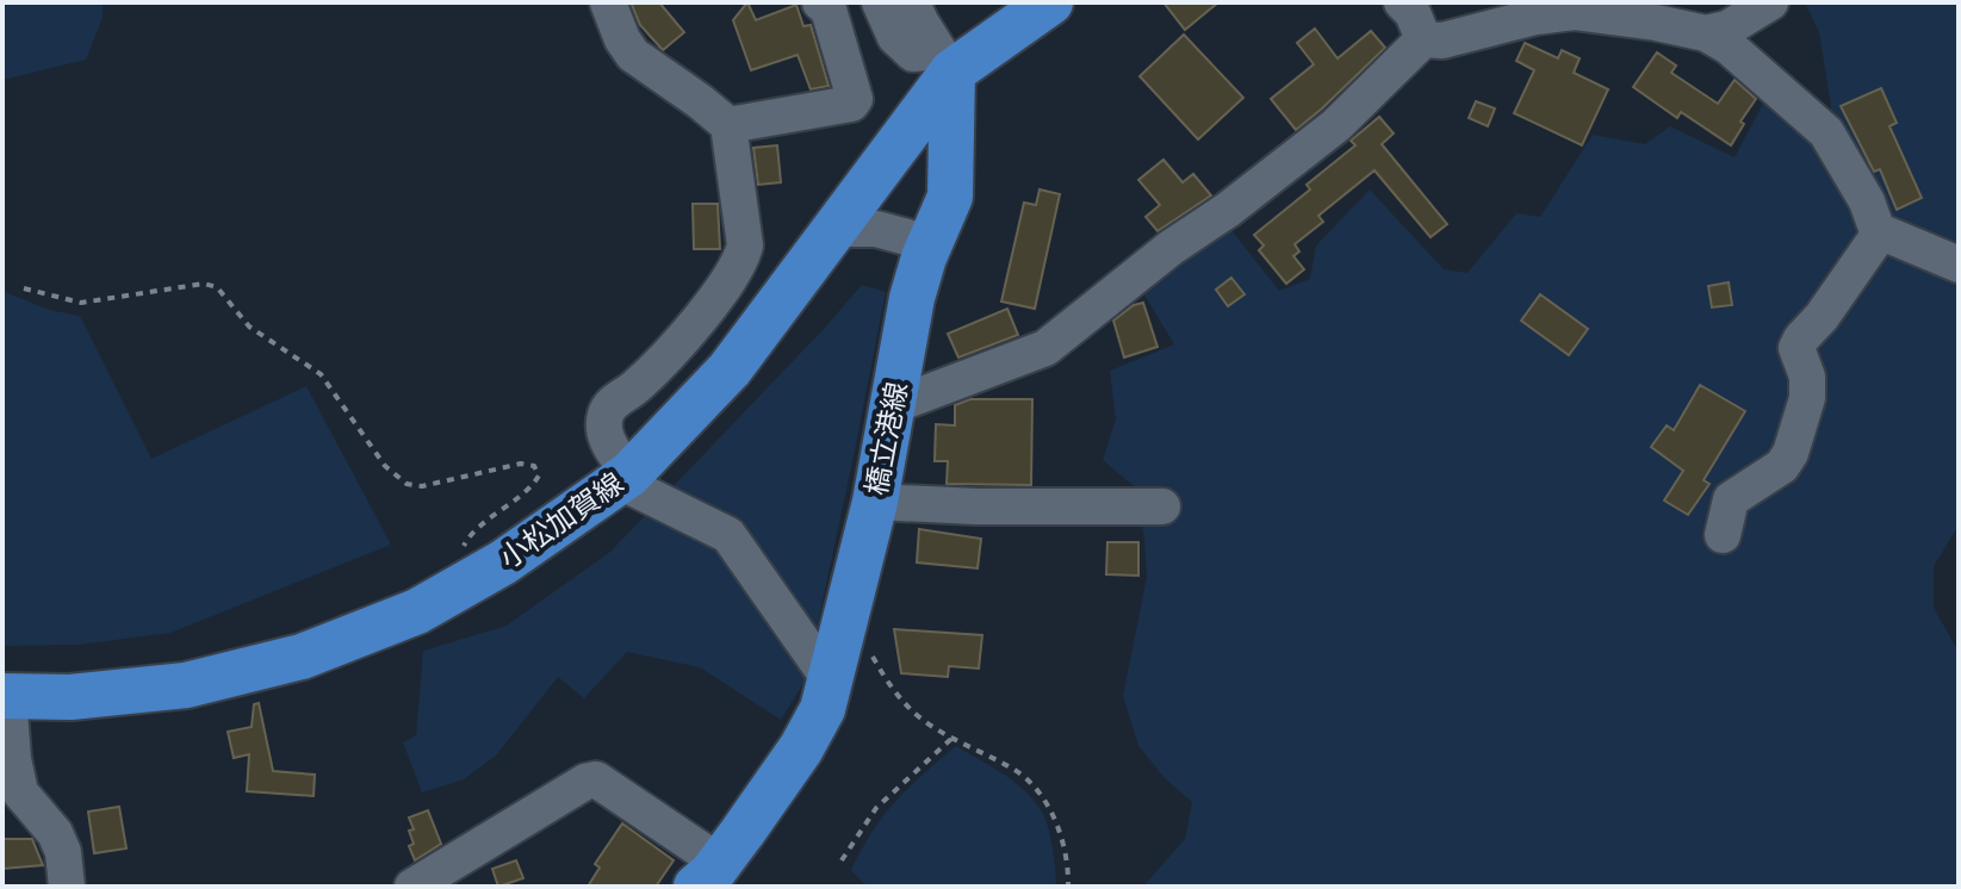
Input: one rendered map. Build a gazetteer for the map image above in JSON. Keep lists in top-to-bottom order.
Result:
{
  "streets": {
    "main road": ["橋立港線", "小松加賀線"]
  },
  "crossings": [
    ["橋立港線", "小松加賀線"]
  ]
}
